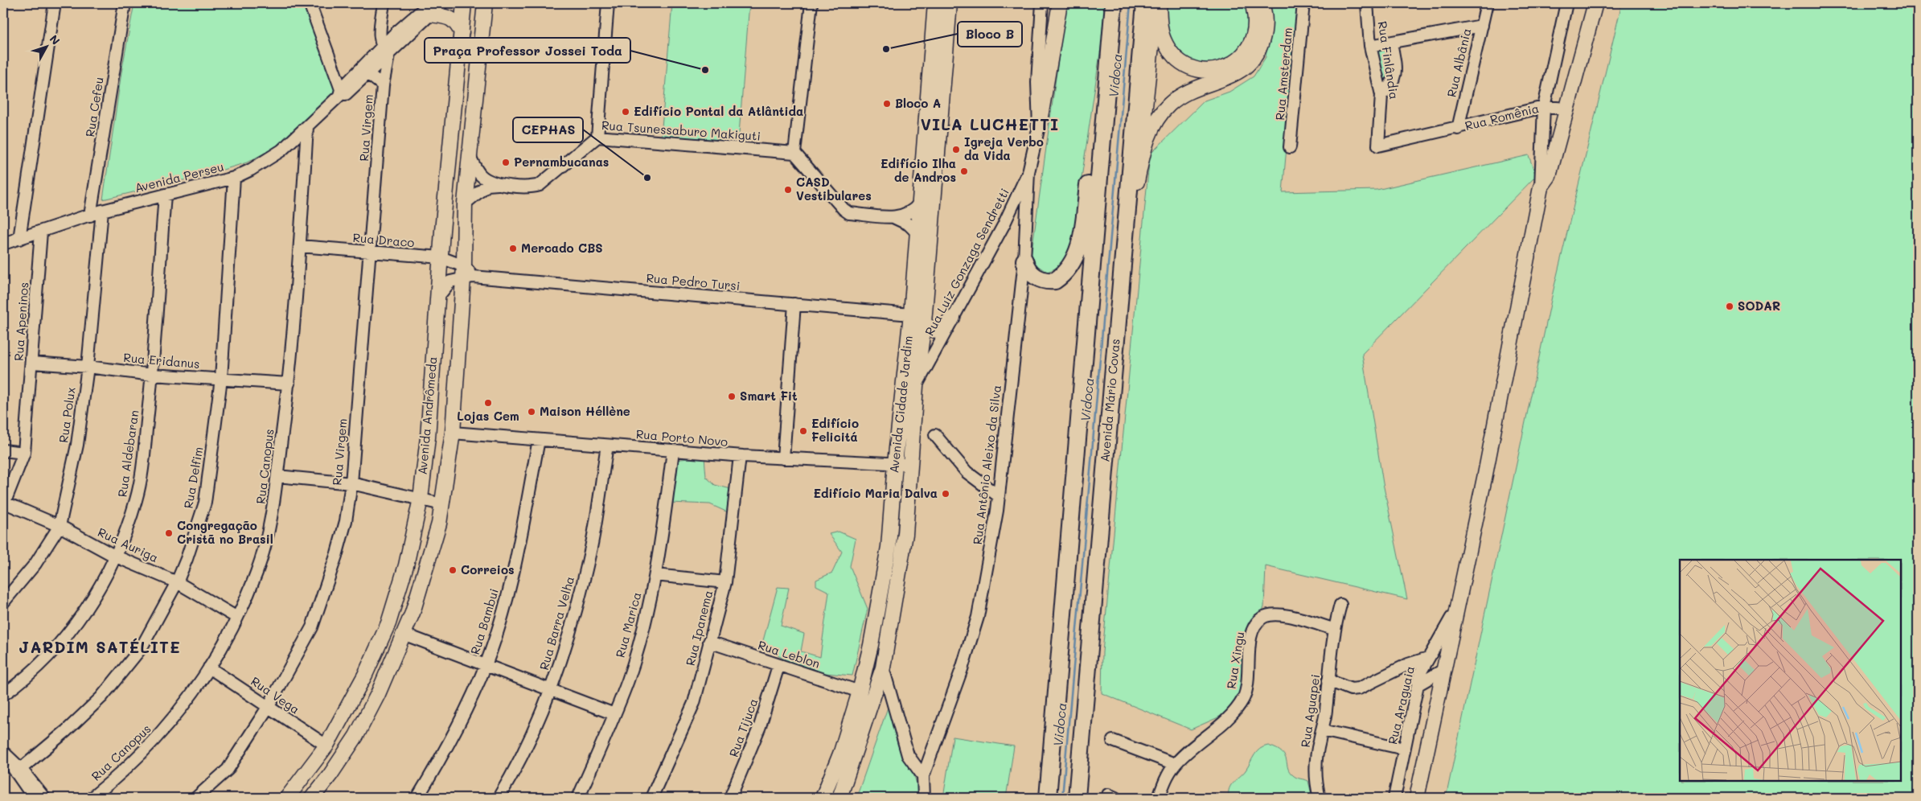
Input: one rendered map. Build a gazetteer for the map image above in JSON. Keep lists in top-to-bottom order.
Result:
{
  "streets": {
    "highway": ["Avenida Mário Covas"],
    "main road": ["Avenida Cidade Jardim", "Avenida Andrômeda"],
    "street": [
      "Rua Finlândia",
      "Rua Albânia",
      "Rua Amsterdam",
      "Rua Cefeu",
      "Rua Romênia",
      "Rua Virgem",
      "Rua Tsunessaburo Makiguti",
      "Avenida Perseu",
      "Rua Draco",
      "Rua Luiz Gonzaga Sendretti",
      "Rua Pedro Tursi",
      "Rua Apeninos",
      "Rua Eridanus",
      "Rua Polux",
      "Rua Porto Novo",
      "Rua Aldebaran",
      "Rua Antônio Aleixo da Silva",
      "Rua Canopus",
      "Rua Delfim",
      "Rua Auriga",
      "Rua Bambui",
      "Rua Barra Velha",
      "Rua Marica",
      "Rua Ipanema",
      "Rua Leblon",
      "Rua Xingu",
      "Rua Vega",
      "Rua Araguaia",
      "Rua Aguapei",
      "Rua Tijuca"
    ]
  },
  "crossings": [
    ["Rua Finlândia", "Rua Romênia"],
    ["Rua Albânia", "Rua Romênia"],
    ["Rua Cefeu", "Avenida Perseu"],
    ["Rua Virgem", "Avenida Perseu"],
    ["Rua Virgem", "Rua Draco"],
    ["Rua Virgem", "Rua Vega"],
    ["Rua Tsunessaburo Makiguti", "Avenida Andrômeda"],
    ["Avenida Perseu", "Rua Apeninos"],
    ["Avenida Perseu", "Rua Polux"],
    ["Avenida Perseu", "Rua Aldebaran"],
    ["Avenida Perseu", "Rua Canopus"],
    ["Avenida Perseu", "Rua Delfim"],
    ["Rua Draco", "Rua Pedro Tursi"],
    ["Rua Draco", "Avenida Andrômeda"],
    ["Rua Draco", "Rua Canopus"],
    ["Rua Luiz Gonzaga Sendretti", "Avenida Cidade Jardim"],
    ["Rua Luiz Gonzaga Sendretti", "Rua Antônio Aleixo da Silva"],
    ["Rua Pedro Tursi", "Avenida Cidade Jardim"],
    ["Rua Pedro Tursi", "Avenida Andrômeda"],
    ["Rua Apeninos", "Rua Eridanus"],
    ["Rua Apeninos", "Rua Auriga"],
    ["Rua Eridanus", "Rua Polux"],
    ["Rua Eridanus", "Rua Aldebaran"],
    ["Rua Eridanus", "Rua Canopus"],
    ["Rua Eridanus", "Rua Delfim"],
    ["Avenida Cidade Jardim", "Rua Porto Novo"],
    ["Avenida Cidade Jardim", "Rua Leblon"],
    ["Rua Polux", "Rua Auriga"],
    ["Avenida Andrômeda", "Rua Porto Novo"],
    ["Avenida Andrômeda", "Rua Vega"],
    ["Rua Porto Novo", "Rua Bambui"],
    ["Rua Porto Novo", "Rua Barra Velha"],
    ["Rua Porto Novo", "Rua Marica"],
    ["Rua Porto Novo", "Rua Ipanema"],
    ["Rua Aldebaran", "Rua Auriga"],
    ["Rua Canopus", "Rua Auriga"],
    ["Rua Canopus", "Rua Vega"],
    ["Rua Delfim", "Rua Auriga"],
    ["Rua Ipanema", "Rua Leblon"],
    ["Rua Leblon", "Rua Tijuca"],
    ["Rua Xingu", "Rua Aguapei"]
  ],
  "districts": ["VILA LUCHETTI", "JARDIM SATÉLITE"],
  "water": ["Vidoca"],
  "places": [
    "Bloco B",
    "Praça Professor Jossei Toda",
    "Bloco A",
    "Edifício Pontal da Atlântida",
    "Igreja Verbo da Vida",
    "Pernambucanas",
    "Edifício Ilha de Andros",
    "CEPHAS",
    "CASD Vestibulares",
    "Mercado CBS",
    "SODAR",
    "Smart Fit",
    "Lojas Cem",
    "Maison Héllène",
    "Edifício Felicitá",
    "Edifício Maria Dalva",
    "Congregação Cristã no Brasil",
    "Correios"
  ],
  "north": "top right"
}
